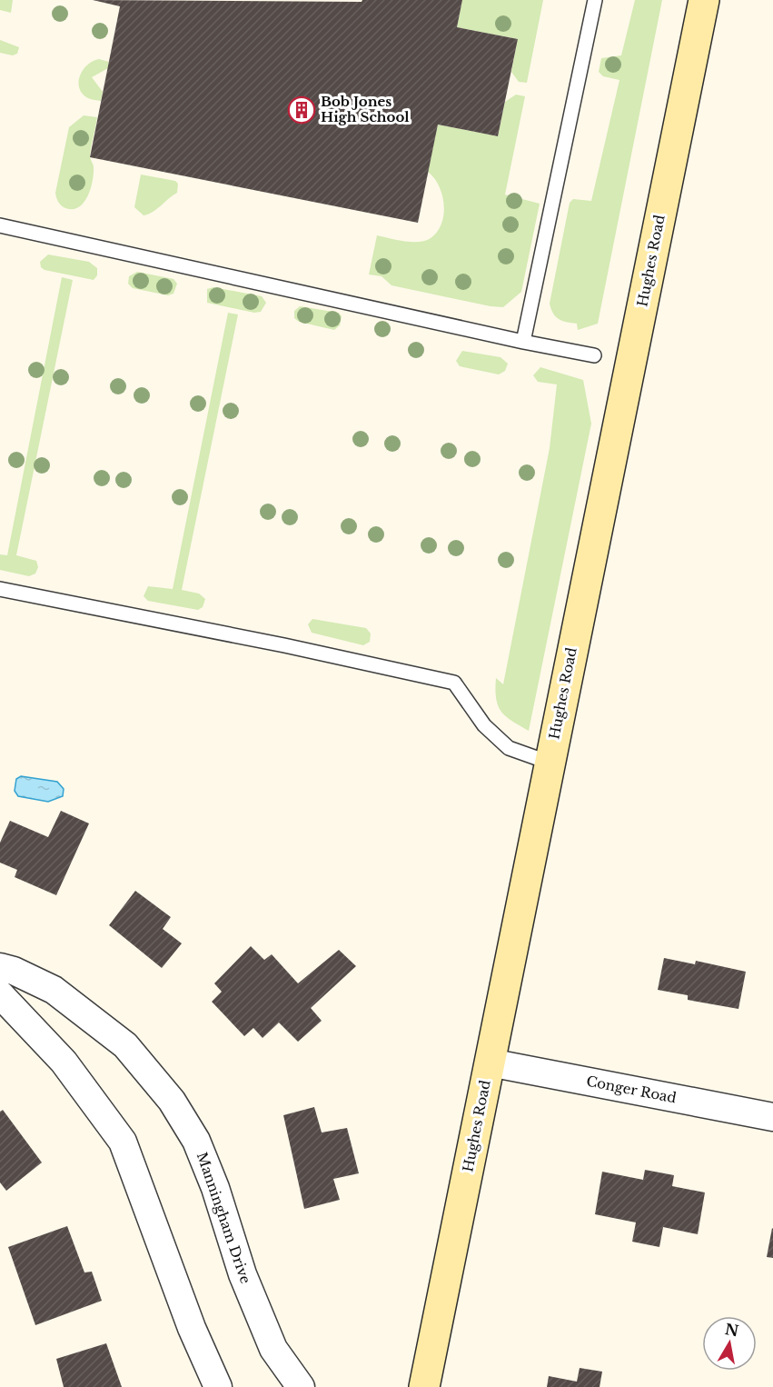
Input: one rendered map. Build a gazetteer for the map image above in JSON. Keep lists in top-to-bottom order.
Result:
{
  "streets": {
    "main road": ["Hughes Road"],
    "street": ["Conger Road", "Manningham Drive"]
  },
  "crossings": [
    ["Hughes Road", "Conger Road"]
  ],
  "places": {
    "building": ["Bob Jones High School"]
  },
  "north": "top"
}
